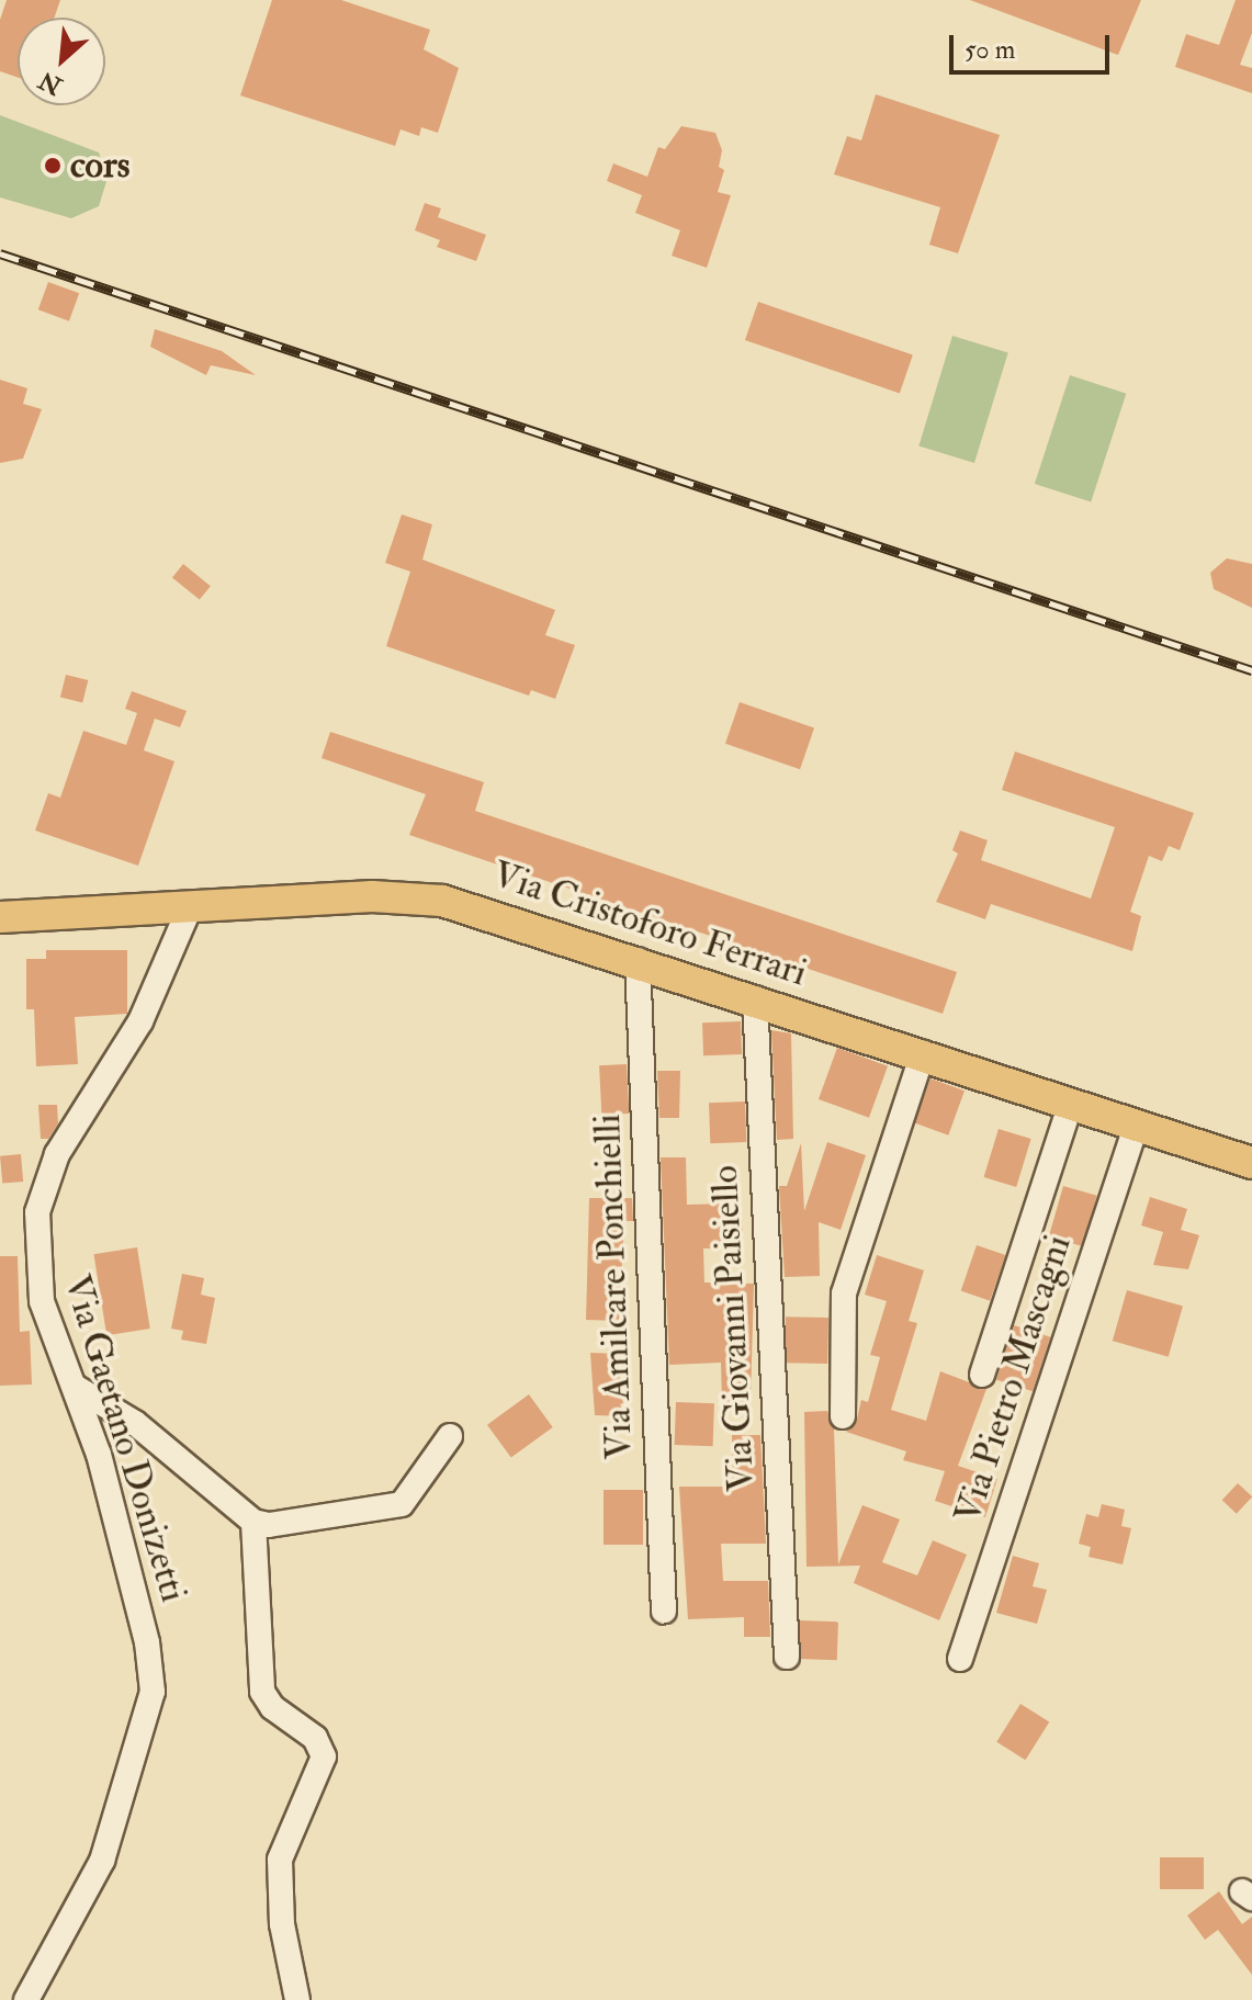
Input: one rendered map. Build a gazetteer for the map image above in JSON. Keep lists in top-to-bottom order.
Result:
{
  "streets": {
    "main road": ["Via Cristoforo Ferrari"],
    "street": [
      "Via Amilcare Ponchielli",
      "Via Giovanni Paisiello",
      "Via Pietro Mascagni",
      "Via Gaetano Donizetti"
    ]
  },
  "crossings": [
    ["Via Cristoforo Ferrari", "Via Amilcare Ponchielli"],
    ["Via Cristoforo Ferrari", "Via Giovanni Paisiello"],
    ["Via Cristoforo Ferrari", "Via Pietro Mascagni"],
    ["Via Cristoforo Ferrari", "Via Gaetano Donizetti"]
  ],
  "places": ["cors"],
  "scale_bar": "50 m",
  "north": "bottom left"
}
